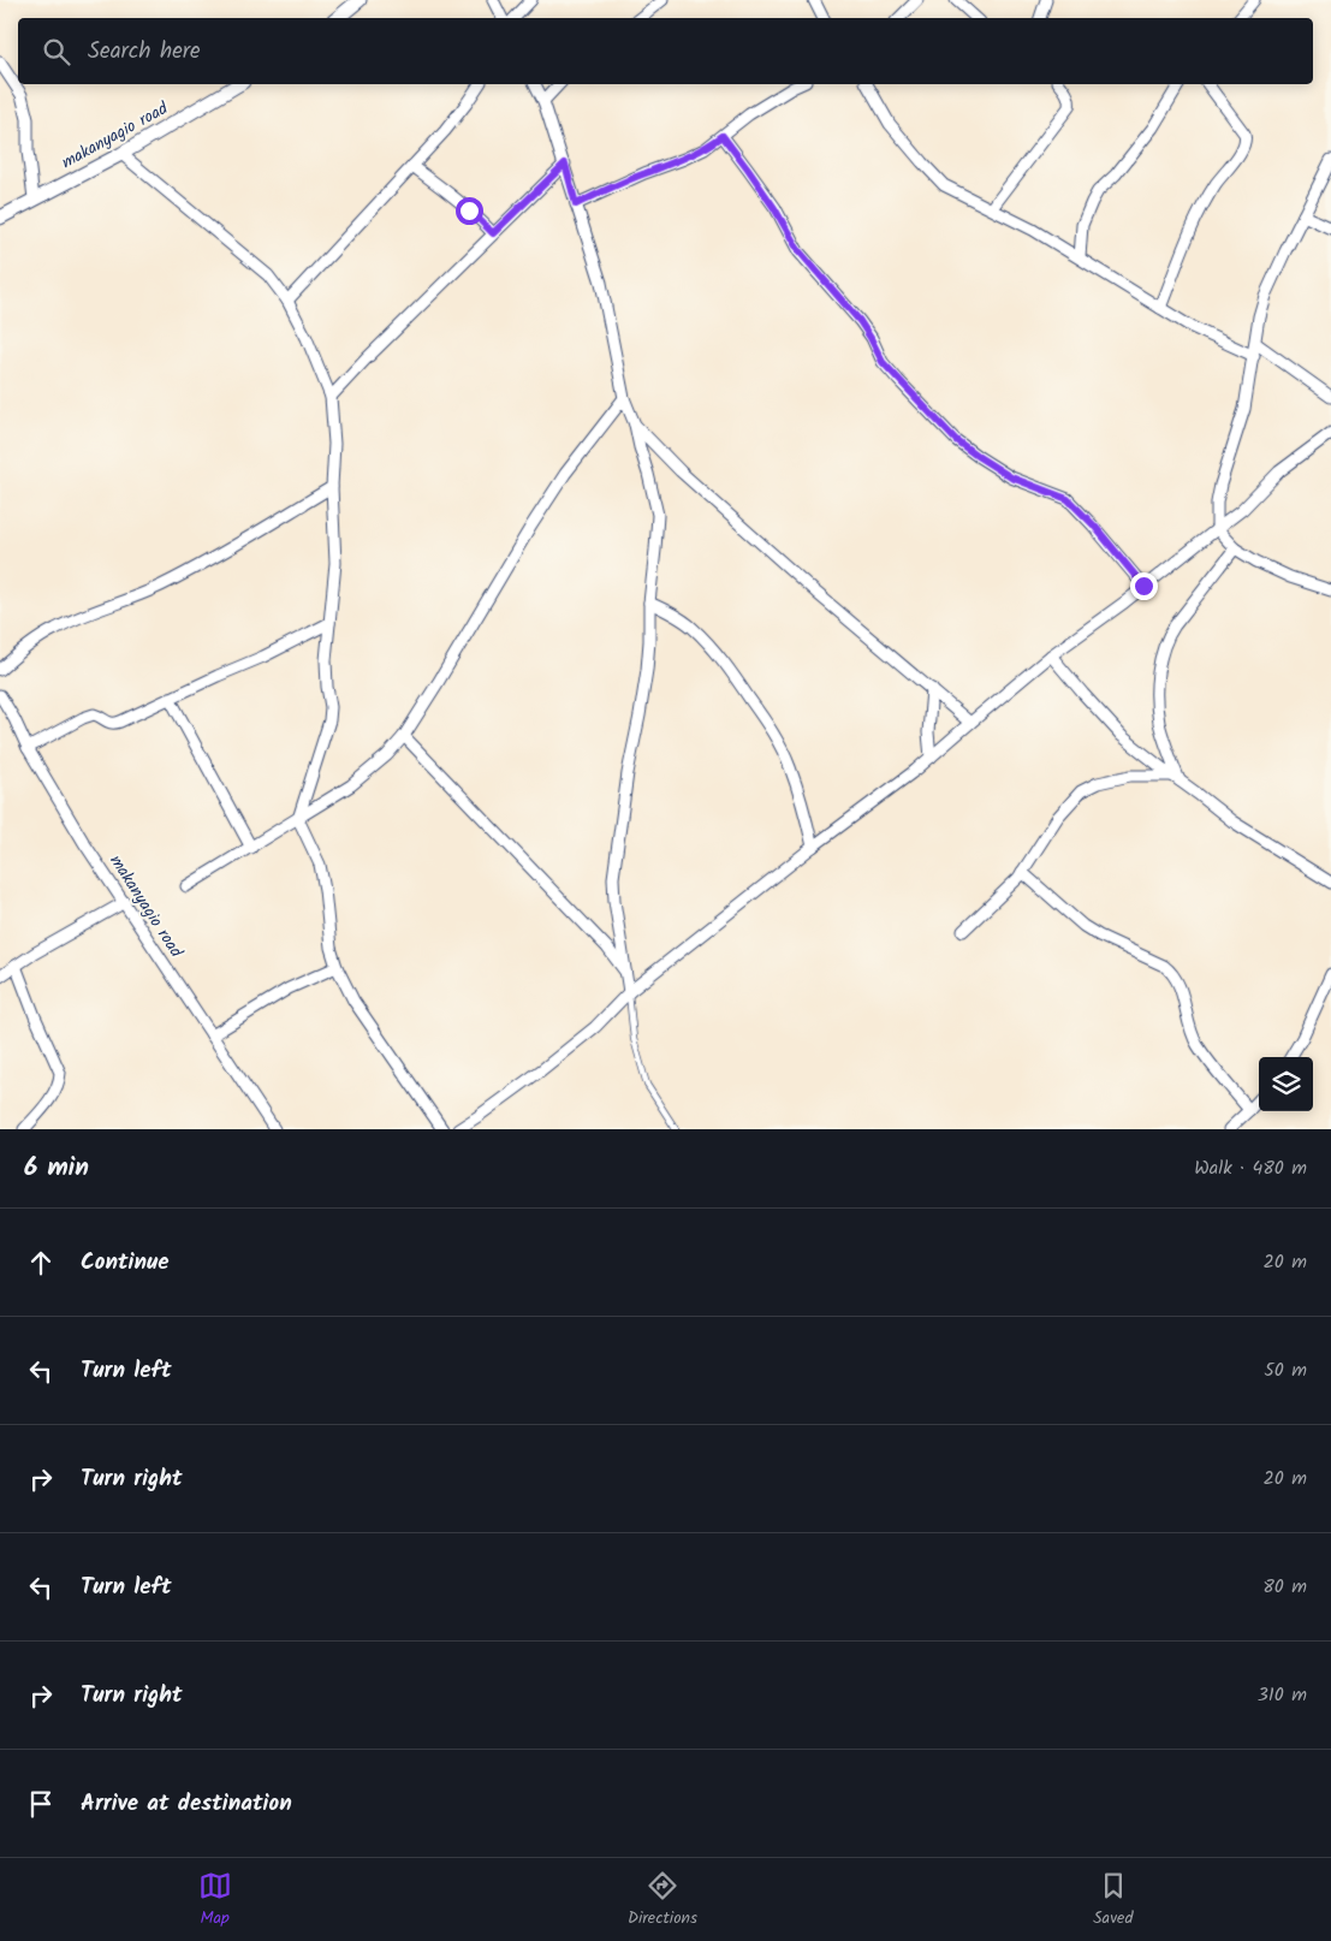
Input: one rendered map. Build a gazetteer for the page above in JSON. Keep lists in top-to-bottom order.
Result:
{
  "streets": {
    "street": ["makanyagio road"]
  },
  "page": {
    "search": "Search here",
    "heading": ["6 min", "Walk · 480 m"],
    "list": [
      ["Continue", "20 m"],
      ["Turn left", "50 m"],
      ["Turn right", "20 m"],
      ["Turn left", "80 m"],
      ["Turn right", "310 m"],
      "Arrive at destination"
    ],
    "nav": ["Map", "Directions", "Saved"]
  }
}
